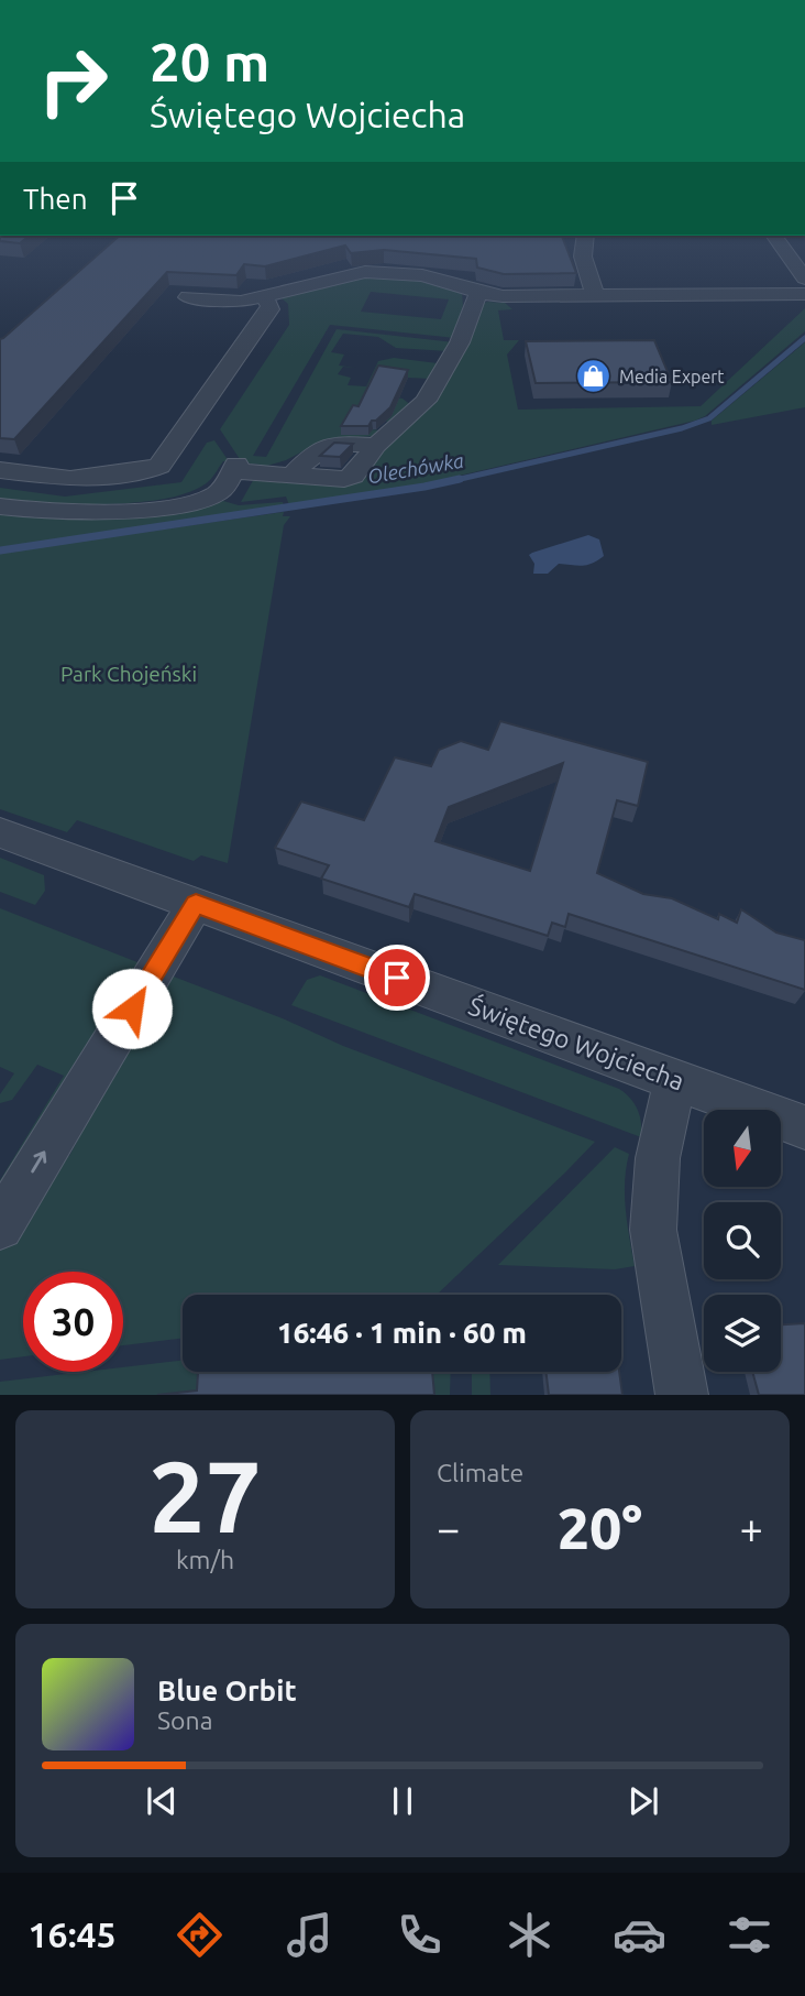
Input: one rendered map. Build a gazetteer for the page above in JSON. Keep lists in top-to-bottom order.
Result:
{
  "streets": {
    "street": ["Świętego Wojciecha"]
  },
  "water": ["Olechówka"],
  "parks": ["Park Chojeński"],
  "places": {
    "shop": ["Media Expert"]
  },
  "north": "bottom",
  "page": {
    "turn": ["20 m", "Świętego Wojciecha"],
    "then": "Then",
    "limit": "30",
    "trip": "16:46 · 1 min · 60 m",
    "tile": [
      ["27", "km/h"],
      "Climate"
    ],
    "heat": ["−", "20°", "+"],
    "song": ["Blue Orbit", "Sona"],
    "tabs": "16:45"
  }
}
